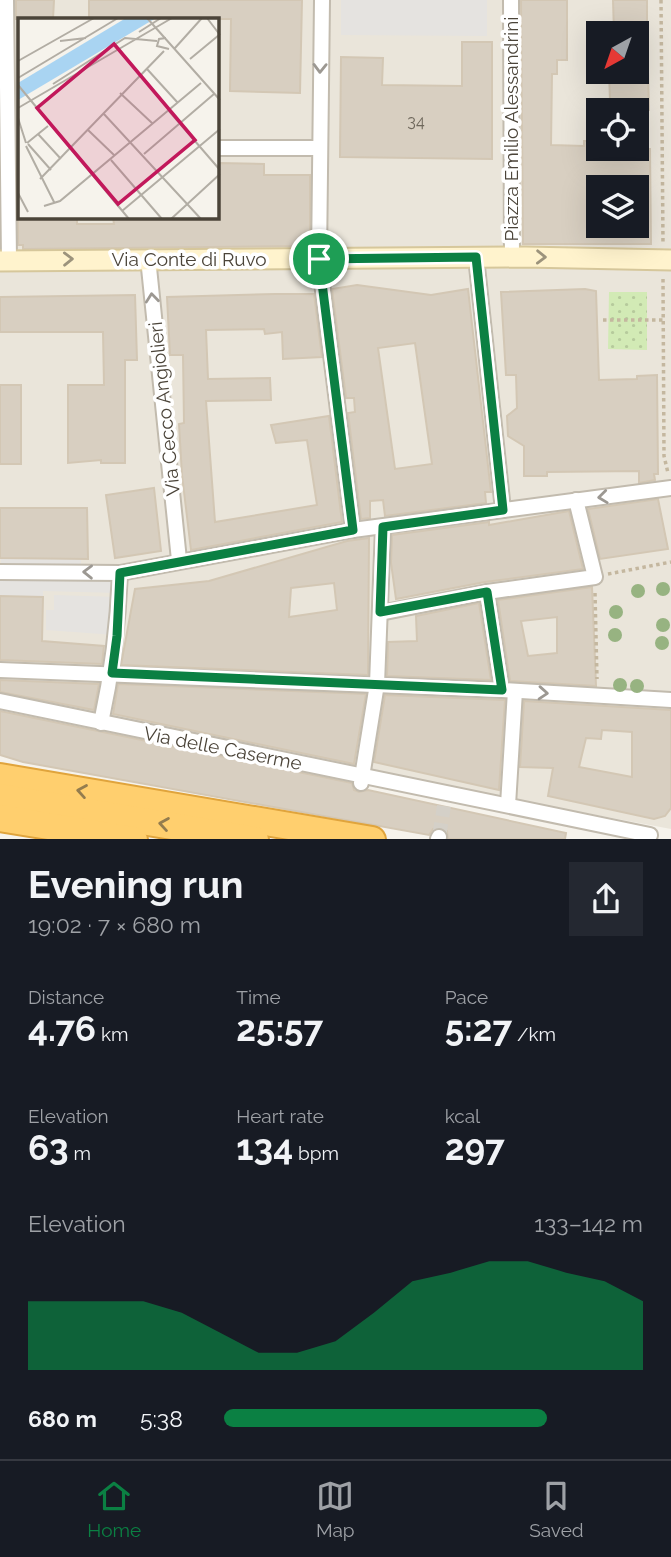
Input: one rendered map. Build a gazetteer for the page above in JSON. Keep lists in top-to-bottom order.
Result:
{
  "streets": {
    "main road": ["Via Conte di Ruvo"],
    "street": ["Piazza Emilio Alessandrini", "Via Cecco Angiolieri", "Via delle Caserme"]
  },
  "crossings": [
    ["Piazza Emilio Alessandrini", "Via Conte di Ruvo"],
    ["Via Conte di Ruvo", "Via Cecco Angiolieri"]
  ],
  "one_way": ["Via Conte di Ruvo", "Via Cecco Angiolieri"],
  "house_numbers": ["34"],
  "north": "bottom left",
  "page": {
    "heading": ["Evening run", "19:02 · 7 × 680 m"],
    "stats": [
      ["Distance", "4.76 km"],
      ["Time", "25:57"],
      ["Pace", "5:27 /km"],
      ["Elevation", "63 m"],
      ["Heart rate", "134 bpm"],
      ["kcal", "297"]
    ],
    "chart": ["Elevation", "133–142 m"],
    "list": [
      {
        "name": "680 m",
        "note": "5:38"
      }
    ],
    "tabs": ["Home", "Map", "Saved"]
  }
}
